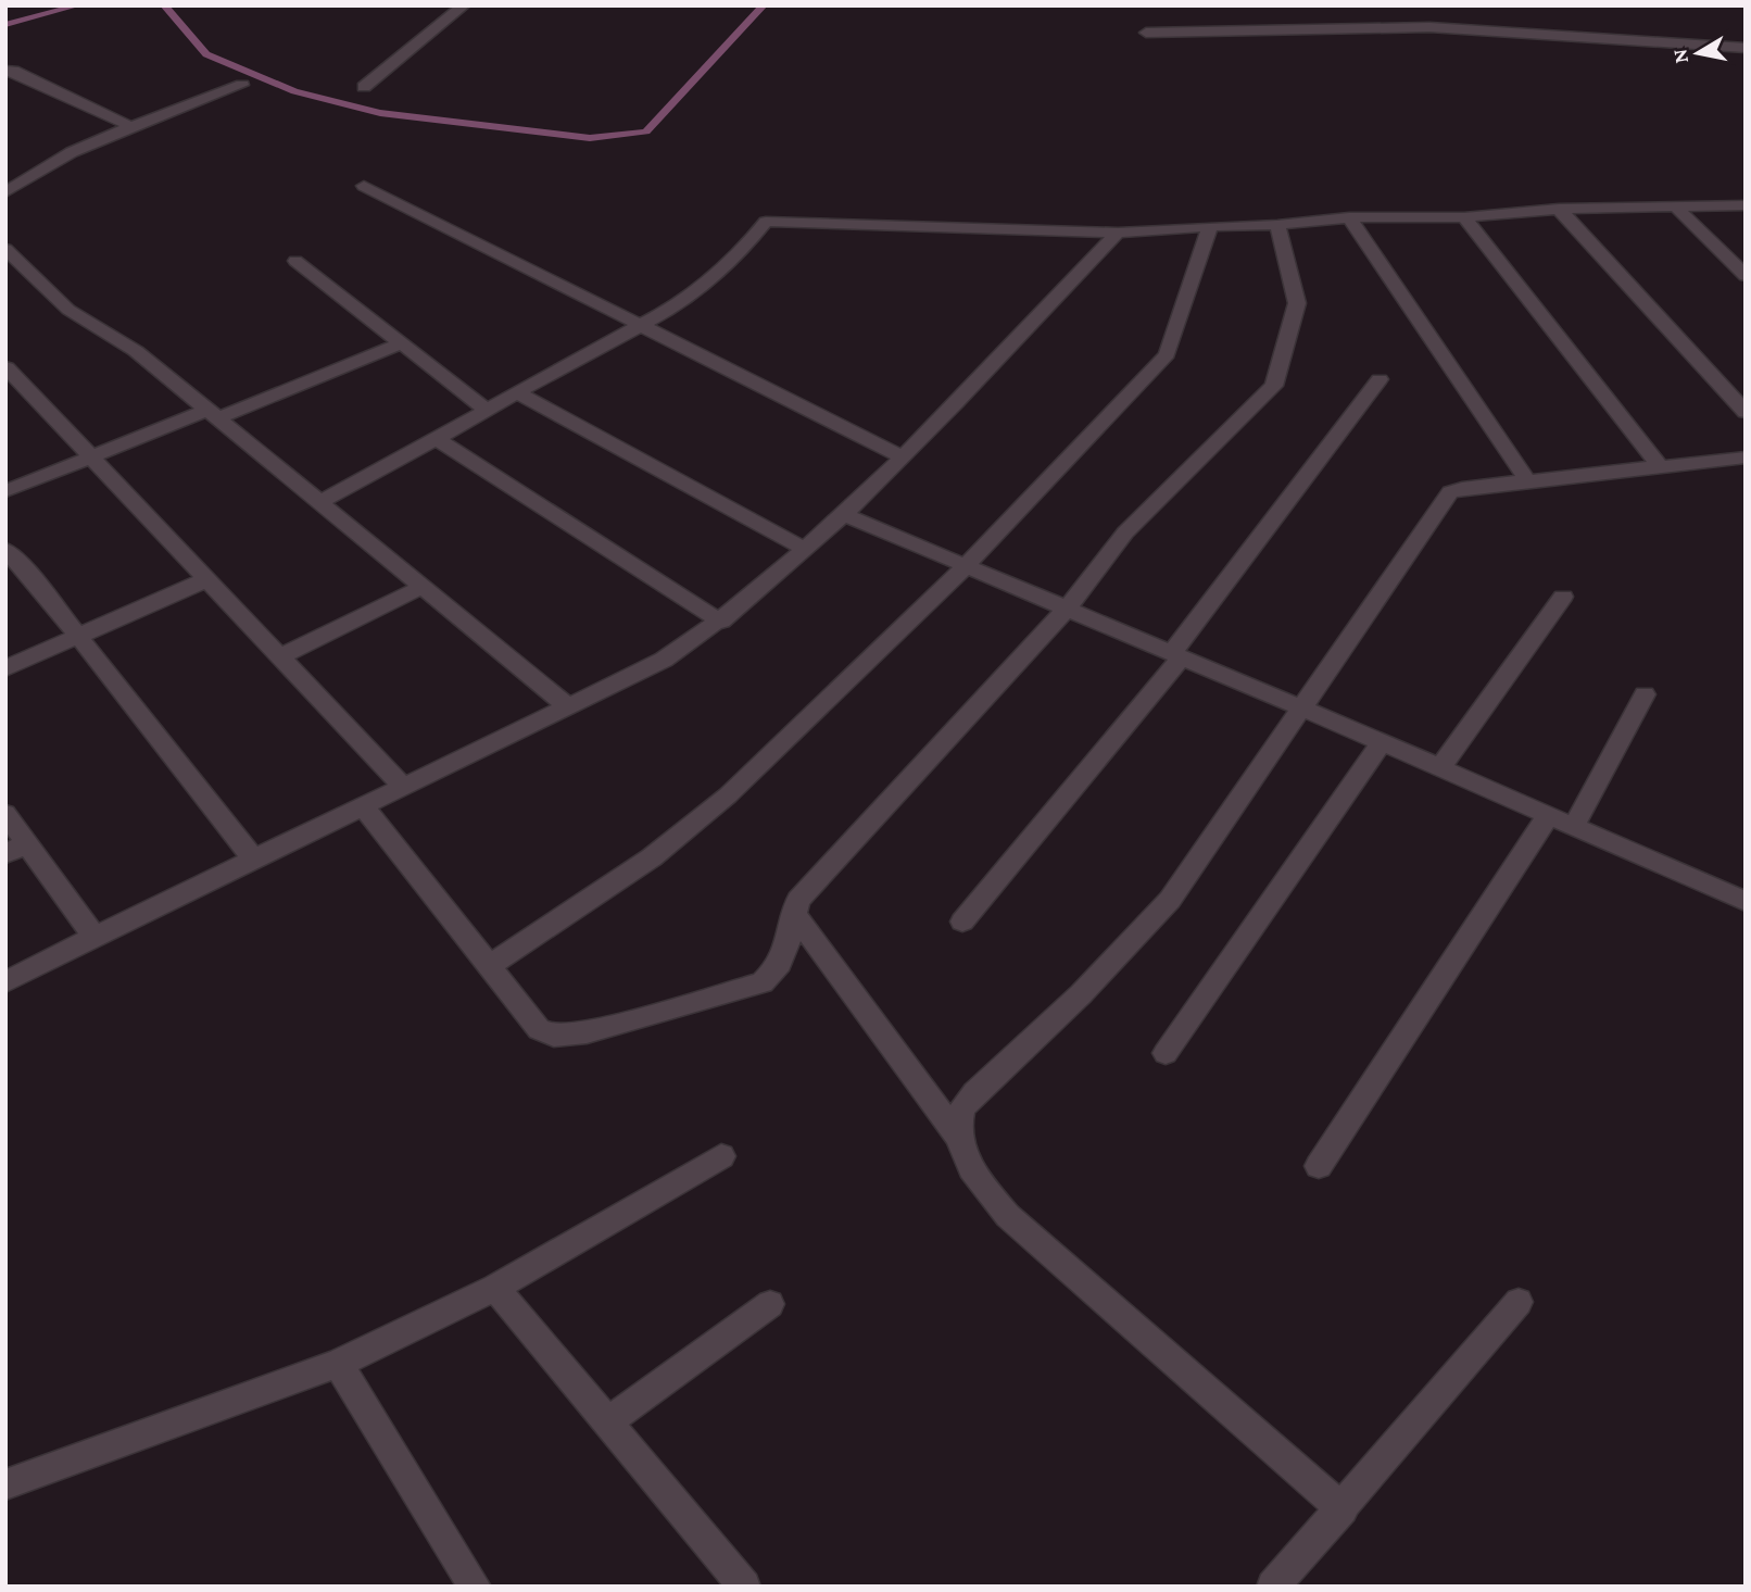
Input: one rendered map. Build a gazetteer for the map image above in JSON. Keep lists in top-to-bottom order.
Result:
{
  "north": "left"
}
